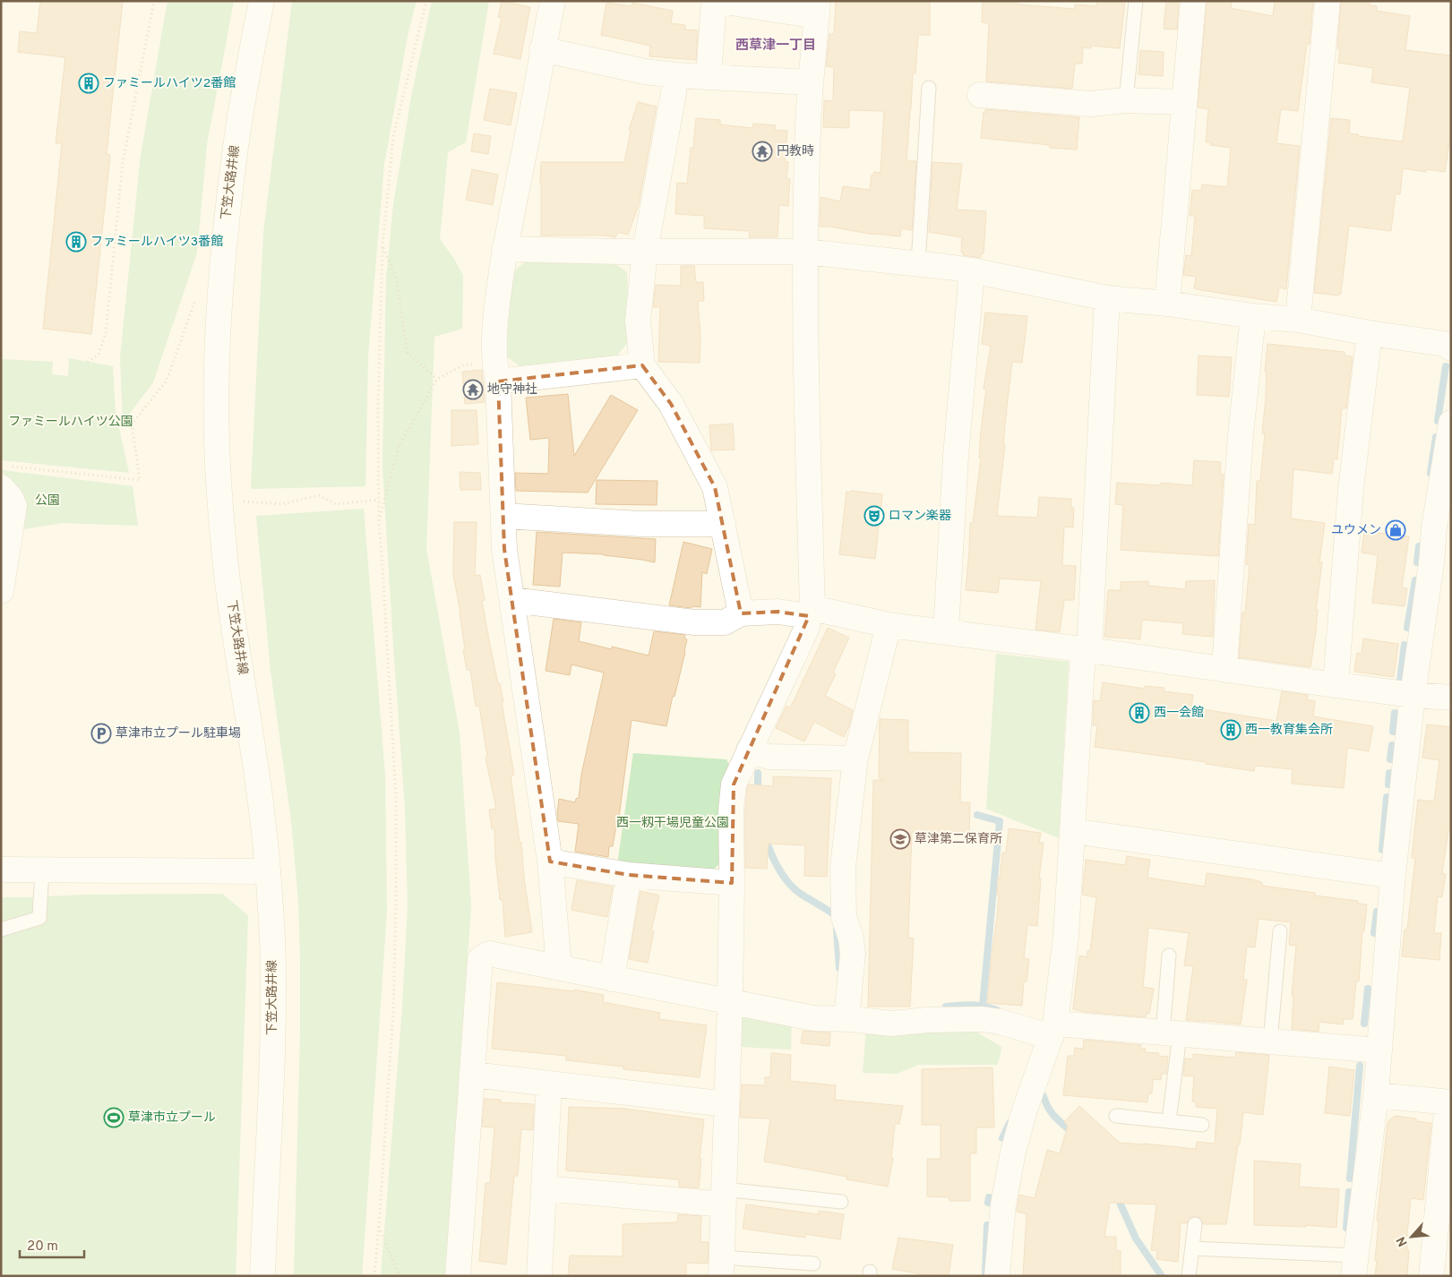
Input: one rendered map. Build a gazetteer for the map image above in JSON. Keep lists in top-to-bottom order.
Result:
{
  "streets": {
    "street": ["下笠大路井線"]
  },
  "districts": ["西草津一丁目"],
  "parks": ["ファミールハイツ公園", "公園", "西一籾干場児童公園"],
  "places": {
    "building": [
      "ファミールハイツ2番館",
      "ファミールハイツ3番館",
      "西一会館",
      "西一教育集会所"
    ],
    "temple": ["円教時", "地守神社"],
    "theatre": ["ロマン楽器"],
    "shop": ["ユウメン"],
    "parking": ["草津市立プール駐車場"],
    "school or university": ["草津第二保育所"],
    "sports": ["草津市立プール"]
  },
  "scale_bar": "20 m",
  "north": "bottom left"
}
